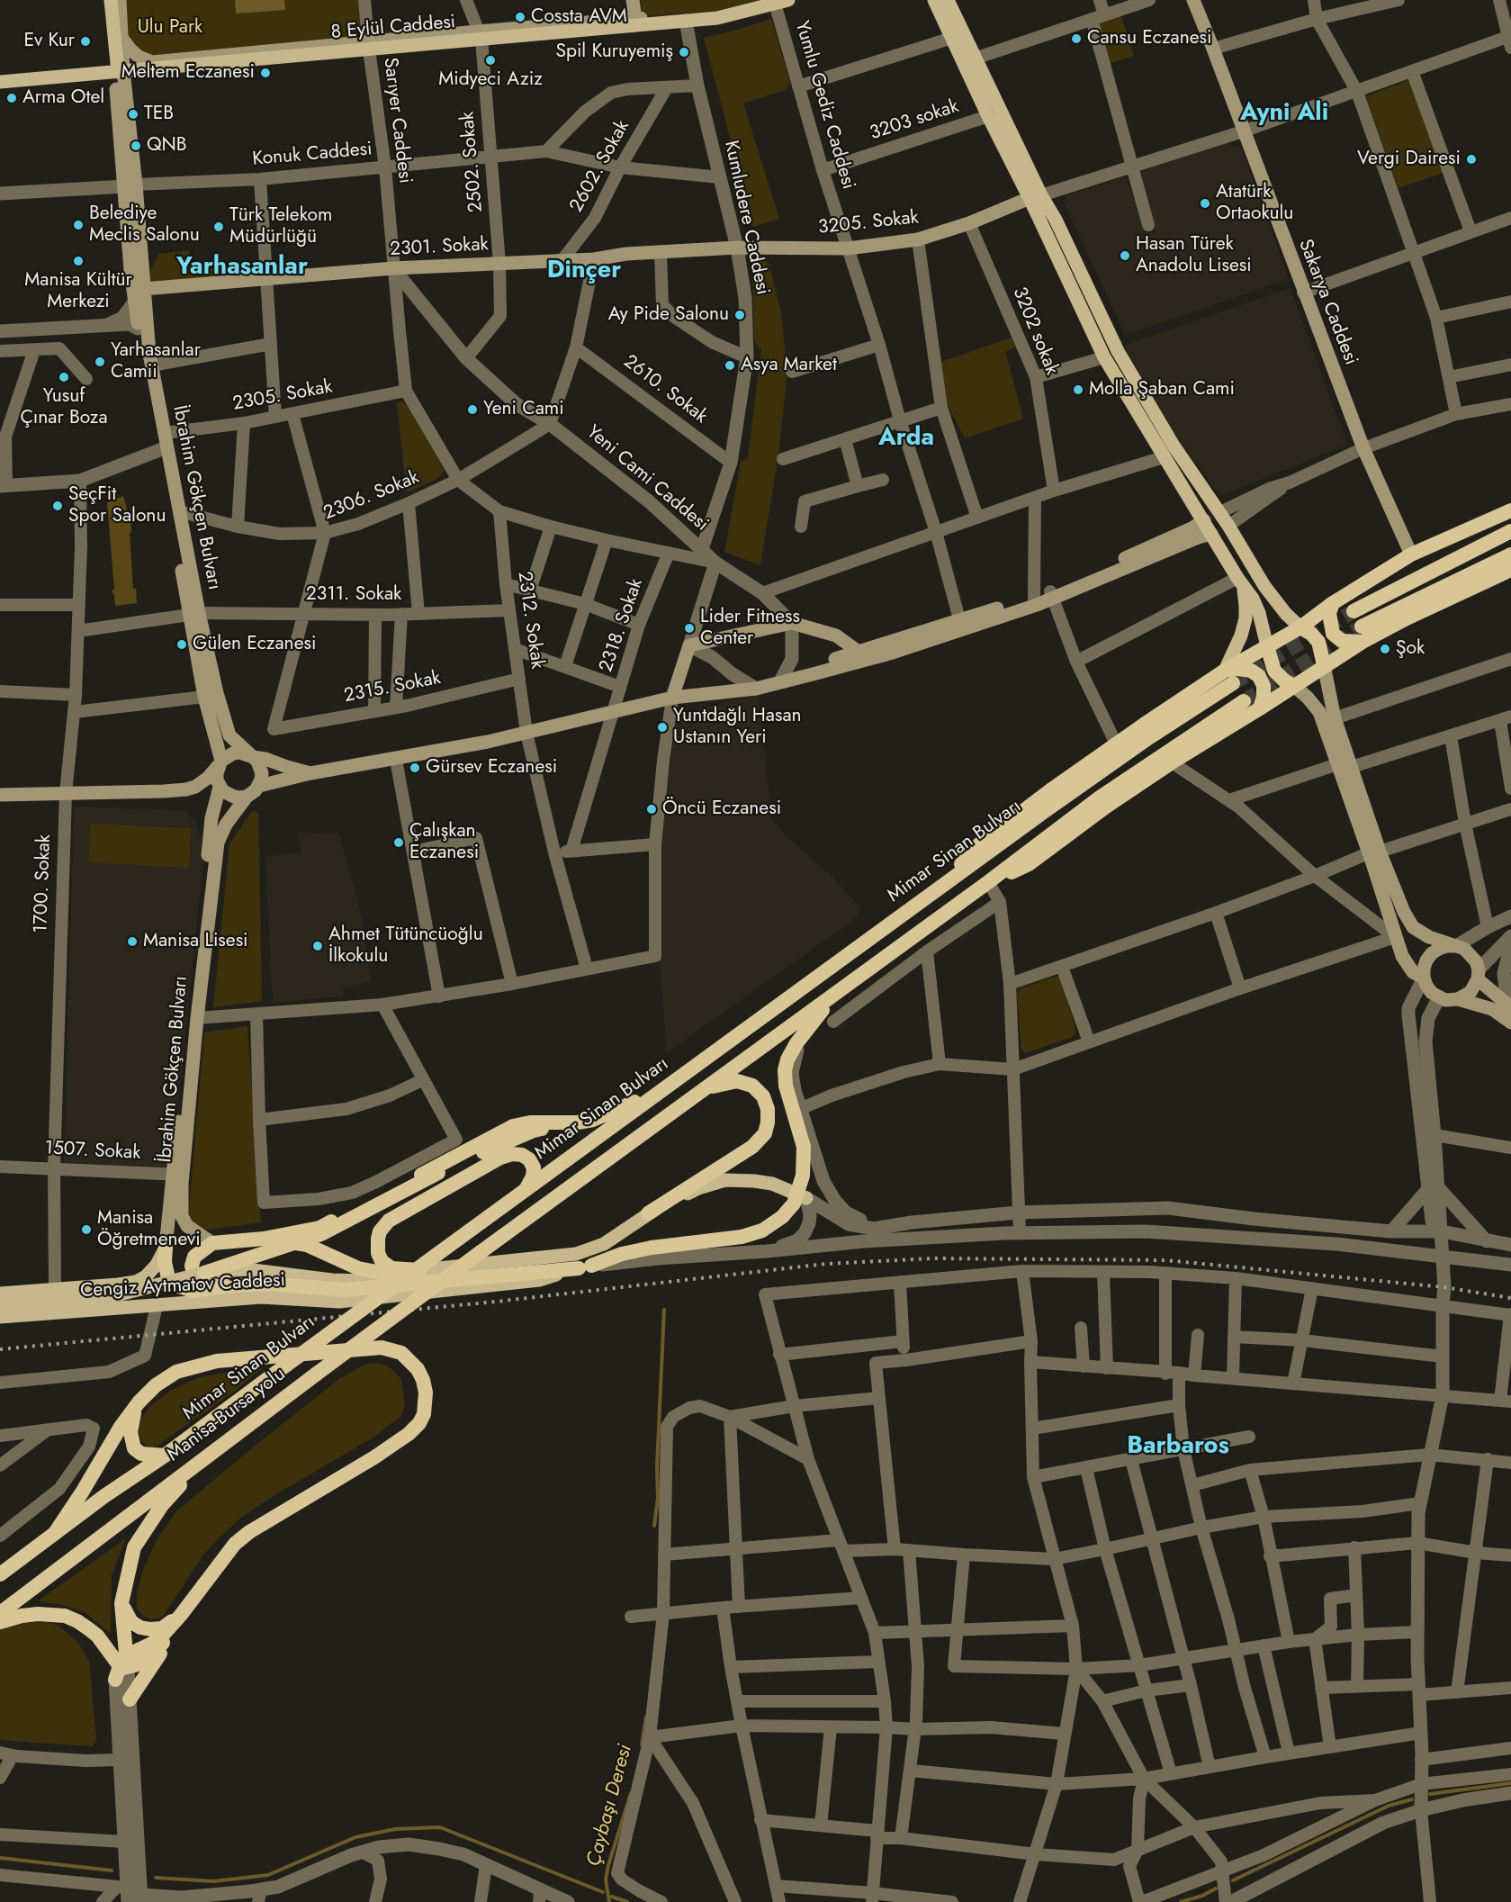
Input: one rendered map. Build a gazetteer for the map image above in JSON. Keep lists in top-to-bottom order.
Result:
{
  "streets": {
    "highway": ["Mimar Sinan Bulvarı", "Manisa-Bursa yolu"],
    "main road": [
      "8 Eylül Caddesi",
      "3205. Sokak",
      "2301. Sokak",
      "Sakarya Caddesi",
      "İbrahim Gökçen Bulvarı",
      "Cengiz Aytmatov Caddesi"
    ],
    "street": [
      "Yumlu Gediz Caddesi",
      "Sarıyer Caddesi",
      "3203 sokak",
      "Konuk Caddesi",
      "2502. Sokak",
      "2602. Sokak",
      "Kumludere Caddesi",
      "3202 sokak",
      "2610. Sokak",
      "2305. Sokak",
      "Yeni Cami Caddesi",
      "2306. Sokak",
      "2311. Sokak",
      "2312. Sokak",
      "2318. Sokak",
      "2315. Sokak",
      "1700. Sokak",
      "1507. Sokak"
    ]
  },
  "crossings": [
    ["8 Eylül Caddesi", "Yumlu Gediz Caddesi"],
    ["8 Eylül Caddesi", "Sarıyer Caddesi"],
    ["8 Eylül Caddesi", "2502. Sokak"],
    ["8 Eylül Caddesi", "Kumludere Caddesi"],
    ["8 Eylül Caddesi", "İbrahim Gökçen Bulvarı"],
    ["Yumlu Gediz Caddesi", "3203 sokak"],
    ["Yumlu Gediz Caddesi", "3205. Sokak"],
    ["Sarıyer Caddesi", "Konuk Caddesi"],
    ["Sarıyer Caddesi", "2301. Sokak"],
    ["Sarıyer Caddesi", "2305. Sokak"],
    ["Sarıyer Caddesi", "Yeni Cami Caddesi"],
    ["Konuk Caddesi", "2502. Sokak"],
    ["Konuk Caddesi", "2602. Sokak"],
    ["Konuk Caddesi", "Kumludere Caddesi"],
    ["Konuk Caddesi", "İbrahim Gökçen Bulvarı"],
    ["2502. Sokak", "2301. Sokak"],
    ["2502. Sokak", "Yeni Cami Caddesi"],
    ["2602. Sokak", "2301. Sokak"],
    ["Kumludere Caddesi", "3205. Sokak"],
    ["Kumludere Caddesi", "2301. Sokak"],
    ["Kumludere Caddesi", "2610. Sokak"],
    ["Kumludere Caddesi", "Yeni Cami Caddesi"],
    ["3205. Sokak", "2301. Sokak"],
    ["3205. Sokak", "3202 sokak"],
    ["2301. Sokak", "Yeni Cami Caddesi"],
    ["2301. Sokak", "İbrahim Gökçen Bulvarı"],
    ["2305. Sokak", "İbrahim Gökçen Bulvarı"],
    ["Yeni Cami Caddesi", "2306. Sokak"],
    ["2306. Sokak", "2311. Sokak"],
    ["2306. Sokak", "2315. Sokak"],
    ["İbrahim Gökçen Bulvarı", "2311. Sokak"],
    ["İbrahim Gökçen Bulvarı", "1507. Sokak"],
    ["2311. Sokak", "2312. Sokak"],
    ["2311. Sokak", "1700. Sokak"],
    ["2312. Sokak", "2315. Sokak"],
    ["1700. Sokak", "1507. Sokak"]
  ],
  "districts": [
    "Ayni Ali",
    "Yarhasanlar",
    "Dinçer",
    "Arda",
    "Barbaros"
  ],
  "water": ["Çaybaşı Deresi"],
  "parks": ["Ulu Park"],
  "places": [
    "Cossta AVM",
    "Cansu Eczanesi",
    "Ev Kur",
    "Spil Kuruyemiş",
    "Midyeci Aziz",
    "Meltem Eczanesi",
    "Arma Otel",
    "TEB",
    "QNB",
    "Vergi Dairesi",
    "Atatürk Ortaokulu",
    "Belediye Meclis Salonu",
    "Türk Telekom Müdürlüğü",
    "Hasan Türek Anadolu Lisesi",
    "Manisa Kültür Merkezi",
    "Ay Pide Salonu",
    "Yarhasanlar Camii",
    "Asya Market",
    "Yusuf Çınar Boza",
    "Molla Şaban Cami",
    "Yeni Cami",
    "SeçFit Spor Salonu",
    "Lider Fitness Center",
    "Gülen Eczanesi",
    "Şok",
    "Yuntdağlı Hasan Ustanın Yeri",
    "Gürsev Eczanesi",
    "Öncü Eczanesi",
    "Çalışkan Eczanesi",
    "Manisa Lisesi",
    "Ahmet Tütüncüoğlu İlkokulu",
    "Manisa Öğretmenevi"
  ]
}
